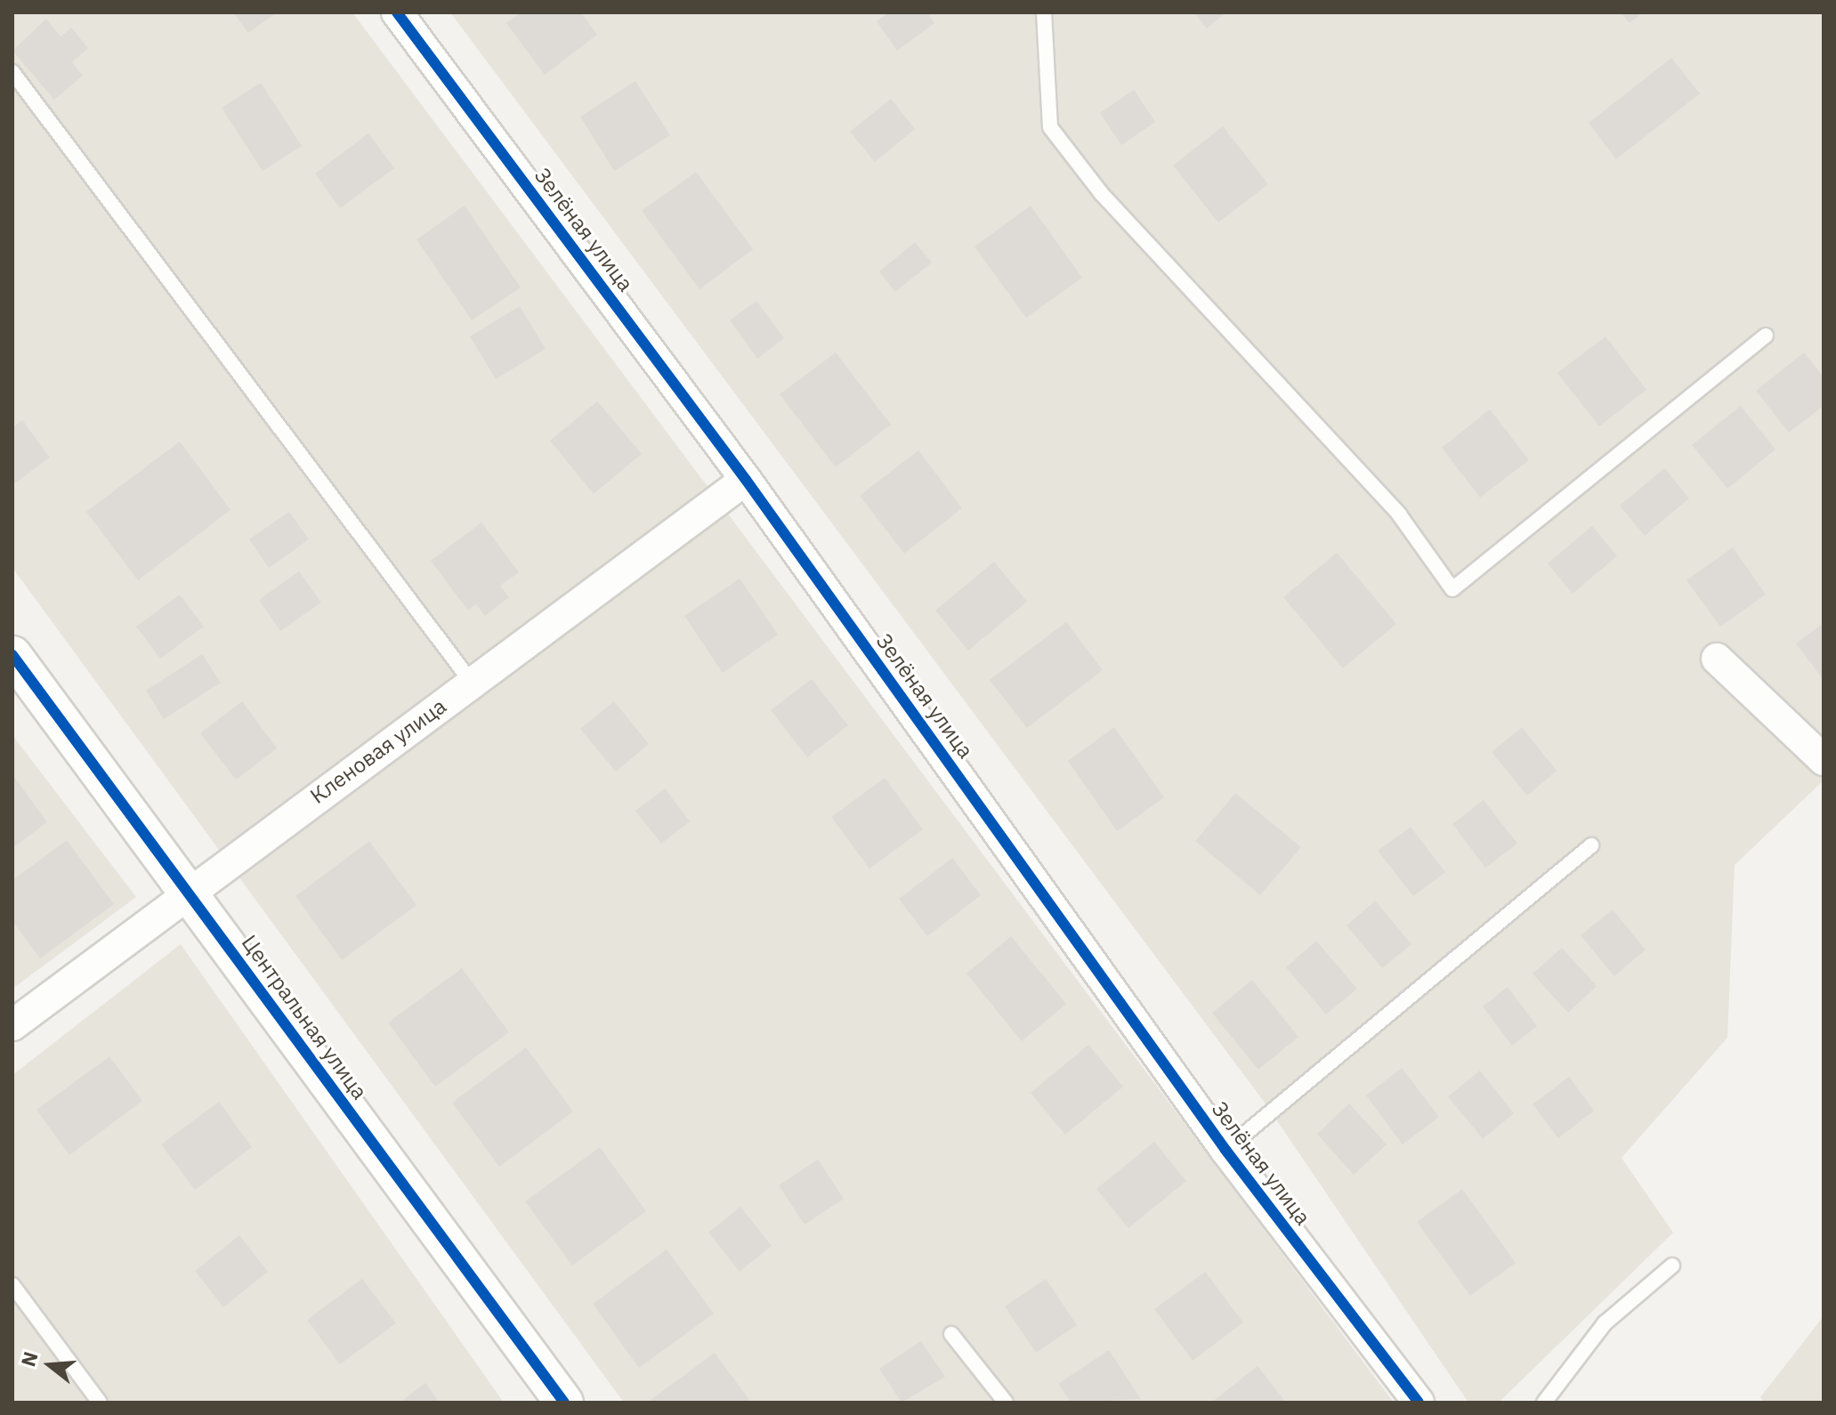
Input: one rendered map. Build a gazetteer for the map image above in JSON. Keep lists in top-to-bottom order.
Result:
{
  "streets": {
    "street": ["Зелёная улица", "Кленовая улица", "Центральная улица"]
  },
  "crossings": [
    ["Зелёная улица", "Кленовая улица"],
    ["Кленовая улица", "Центральная улица"]
  ],
  "north": "left"
}
